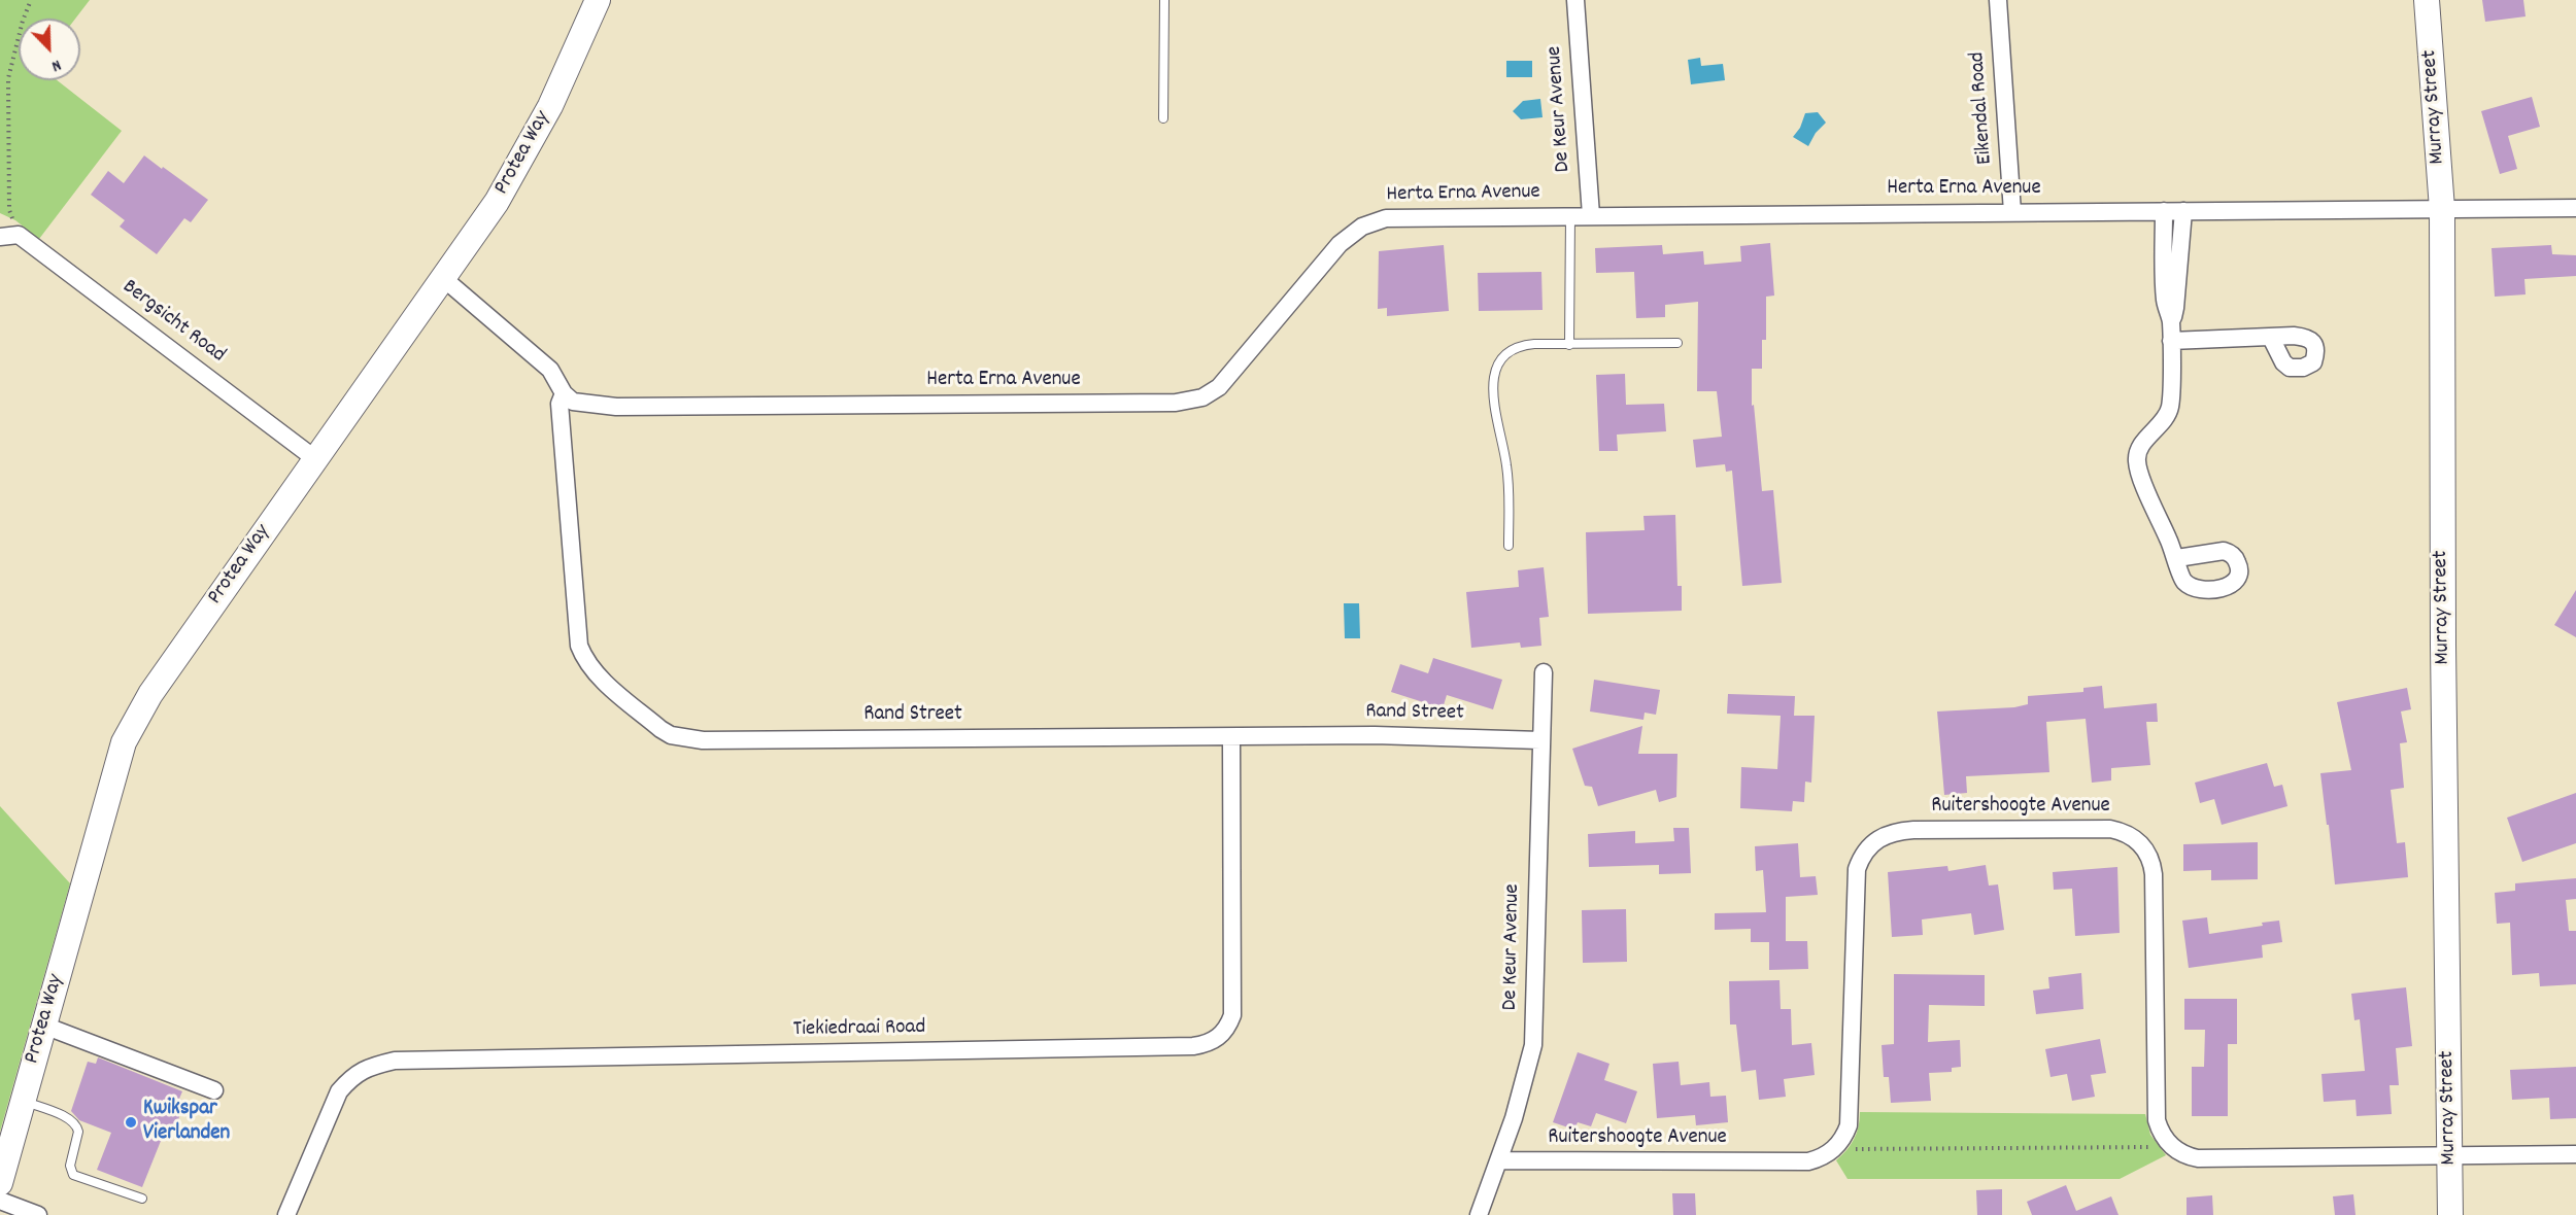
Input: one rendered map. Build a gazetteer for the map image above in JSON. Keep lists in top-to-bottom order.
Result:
{
  "streets": {
    "street": [
      "Murray Street",
      "Eikendal Road",
      "De Keur Avenue",
      "Protea Way",
      "Herta Erna Avenue",
      "Bergsicht Road",
      "Rand Street",
      "Ruitershoogte Avenue",
      "Tiekiedraai Road"
    ]
  },
  "crossings": [
    ["Murray Street", "Herta Erna Avenue"],
    ["Eikendal Road", "Herta Erna Avenue"],
    ["De Keur Avenue", "Herta Erna Avenue"],
    ["De Keur Avenue", "Rand Street"],
    ["De Keur Avenue", "Ruitershoogte Avenue"],
    ["Protea Way", "Bergsicht Road"],
    ["Herta Erna Avenue", "Rand Street"],
    ["Rand Street", "Tiekiedraai Road"]
  ],
  "places": ["Kwikspar Vierlanden"],
  "north": "bottom right"
}
